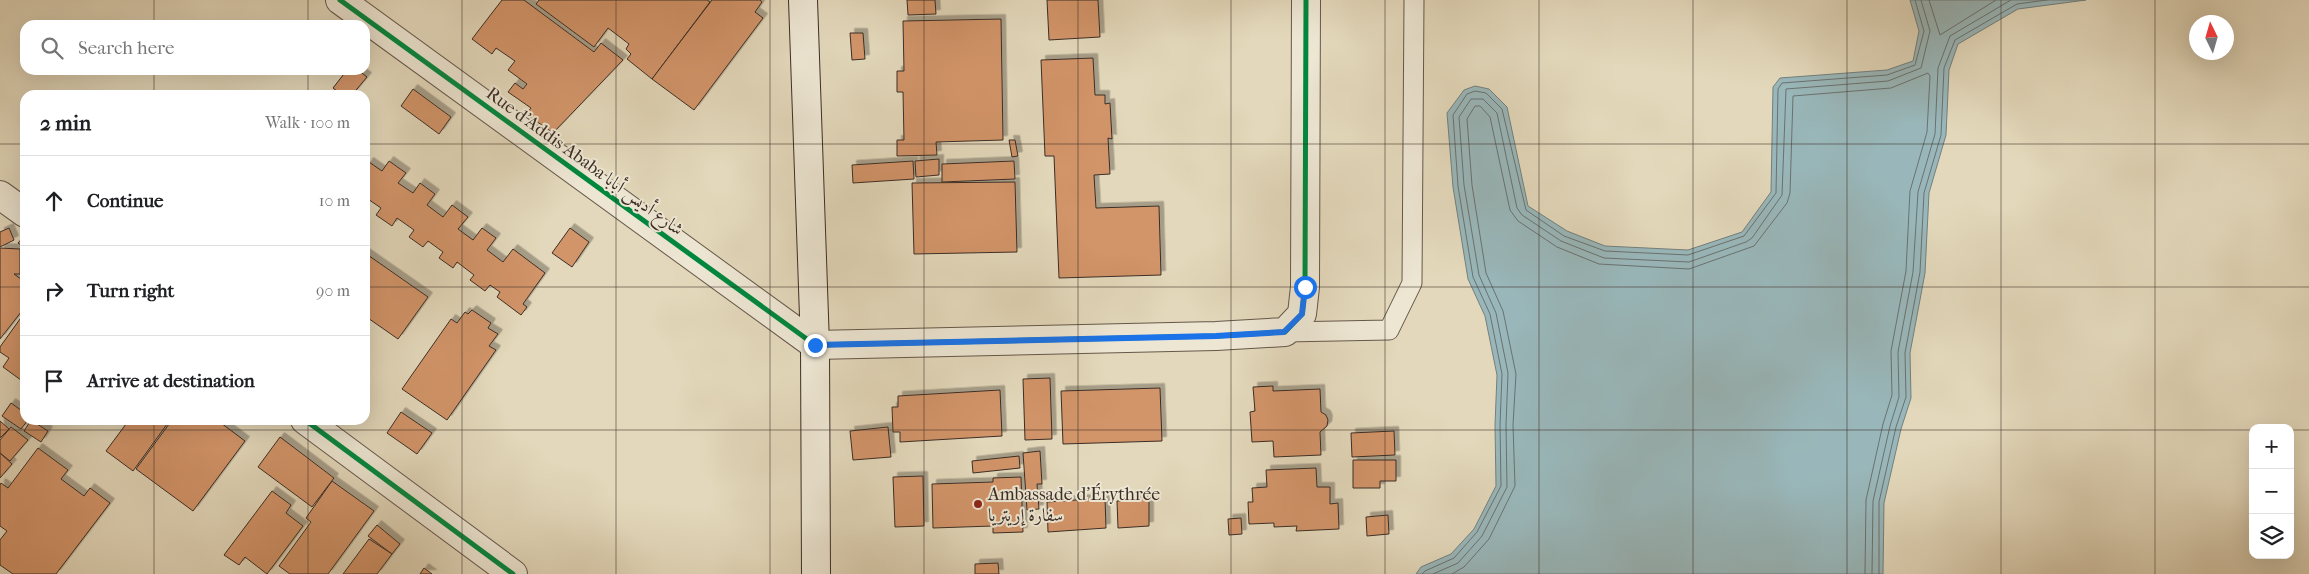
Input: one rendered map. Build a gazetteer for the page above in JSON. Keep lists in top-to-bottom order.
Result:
{
  "streets": {
    "street": ["Rue d'Addis Ababa شارع أديس أبابا"]
  },
  "places": ["Ambassade d'Érythrée سفارة إريتريا"],
  "north": "top",
  "page": {
    "search": "Search here",
    "heading": ["2 min", "Walk · 100 m"],
    "list": [
      ["Continue", "10 m"],
      ["Turn right", "90 m"],
      "Arrive at destination"
    ],
    "map_buttons": ["+", "−"]
  }
}
